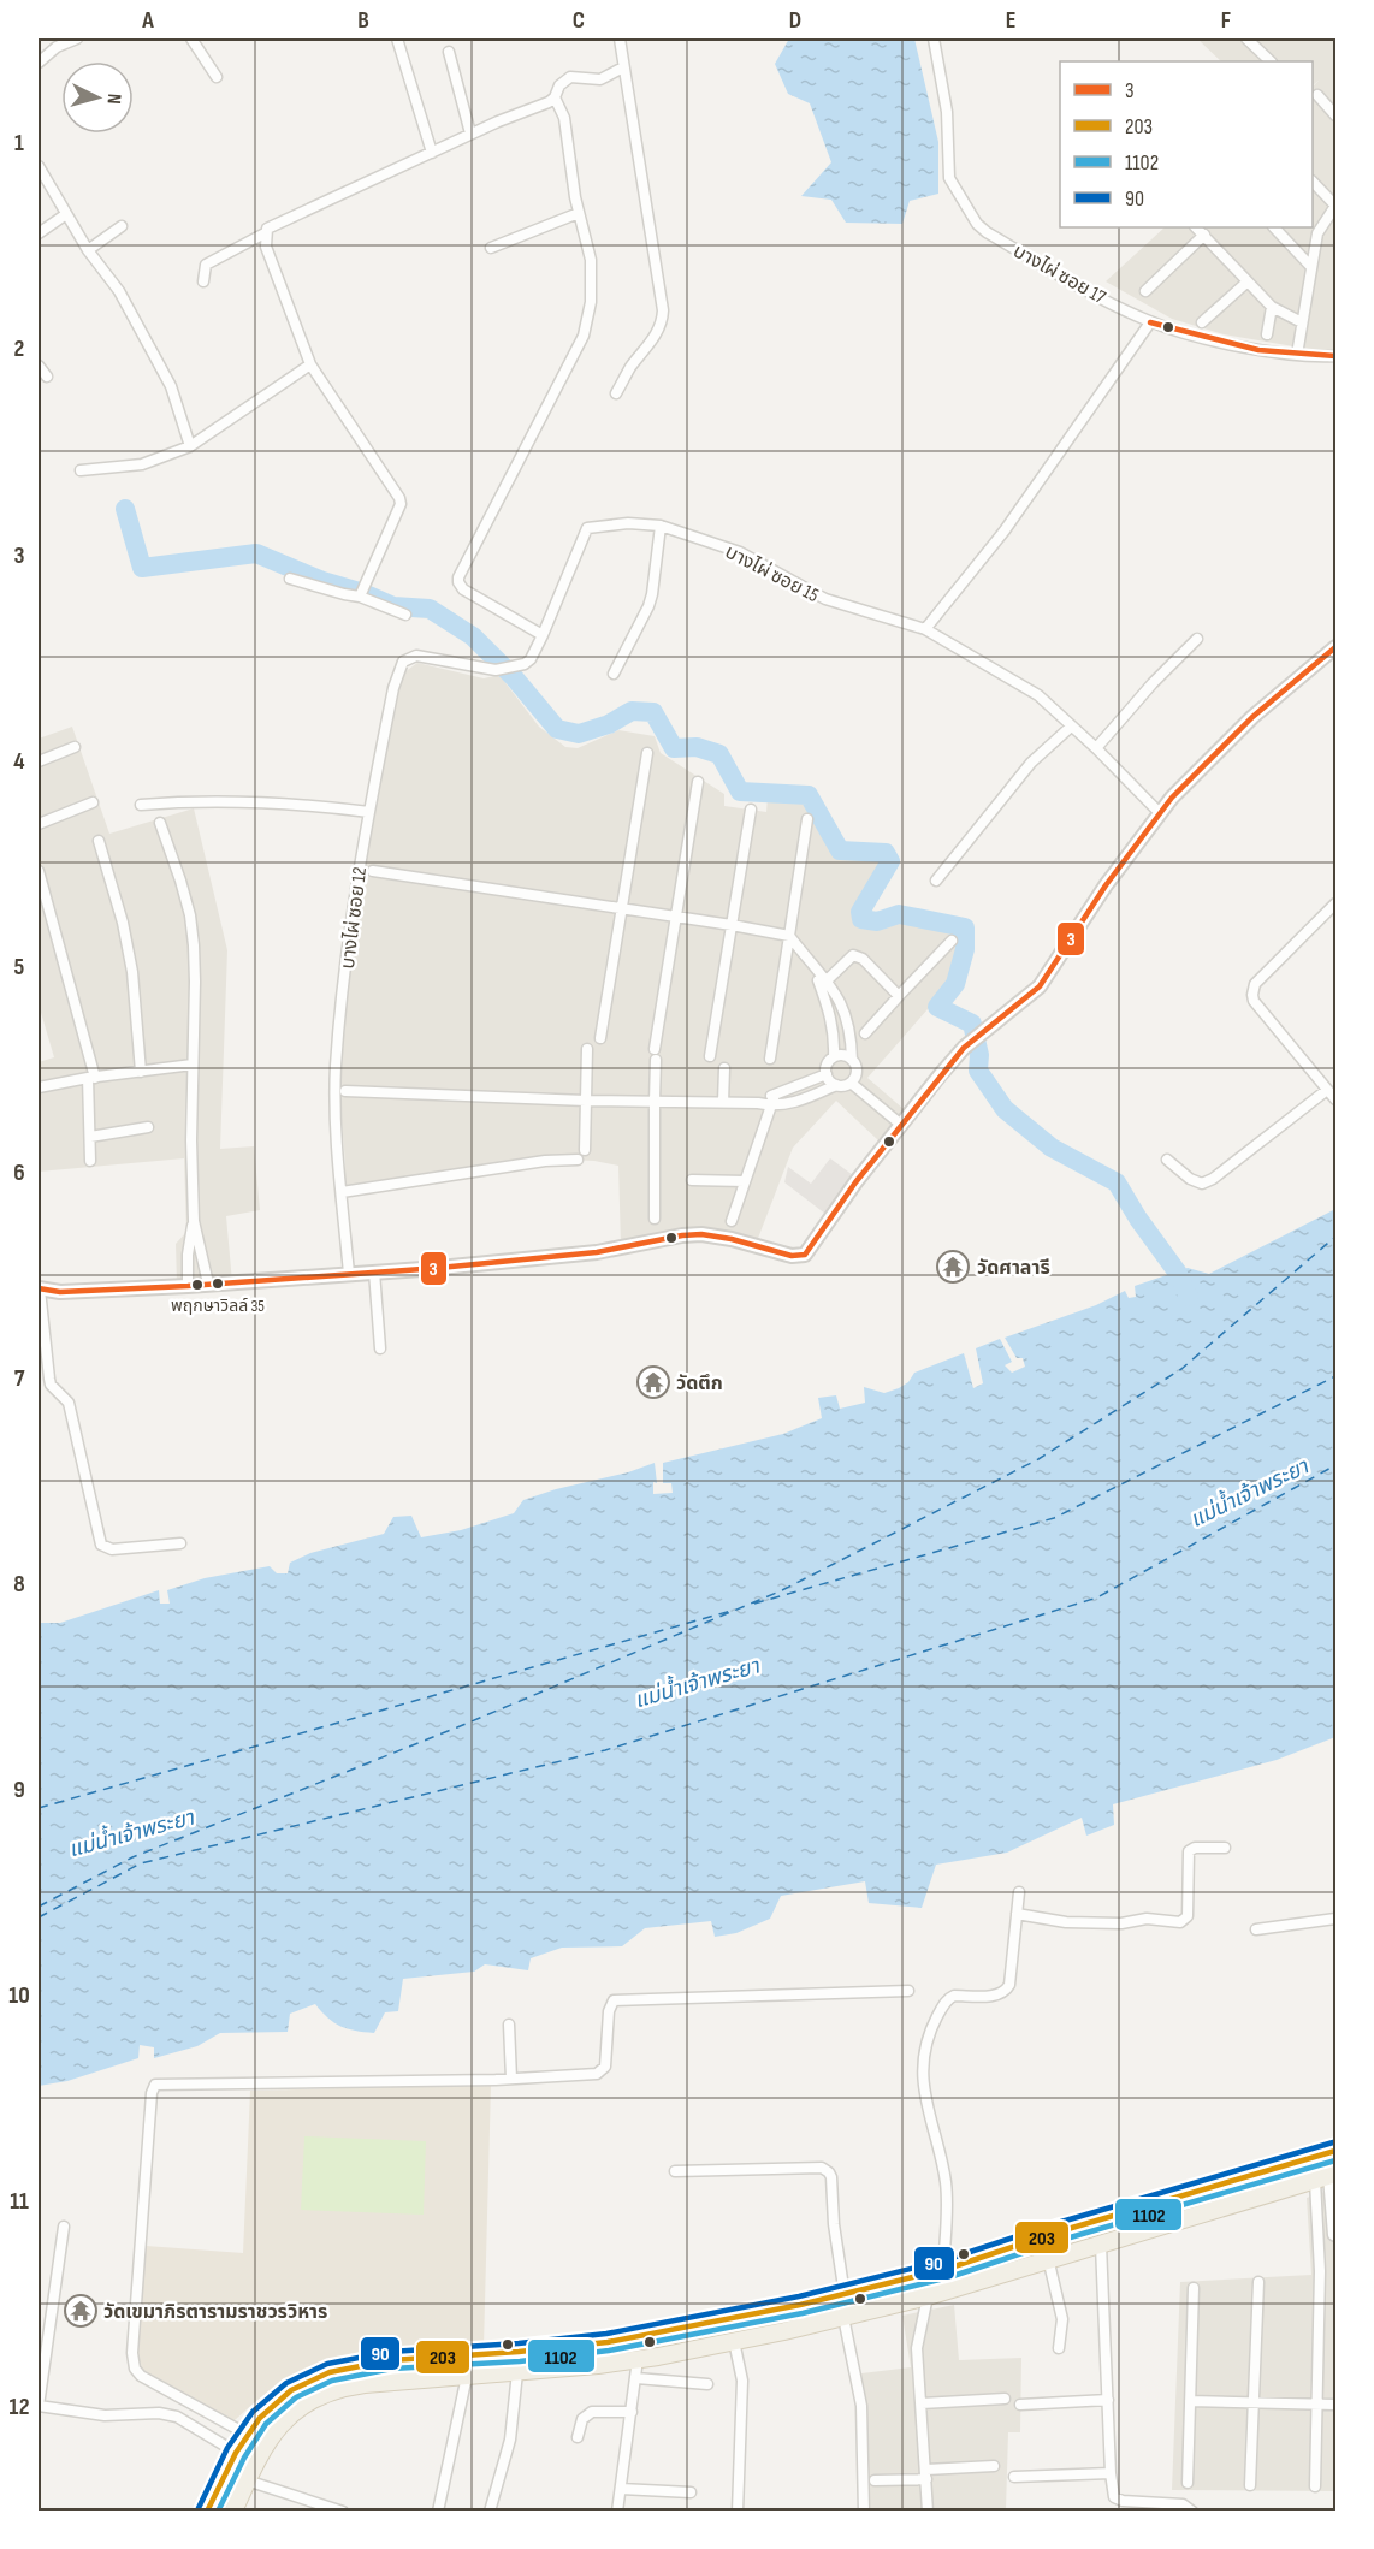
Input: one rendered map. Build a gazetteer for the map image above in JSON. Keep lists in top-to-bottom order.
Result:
{
  "streets": {
    "street": ["บางไผ่ ซอย 17", "บางไผ่ ซอย 15", "บางไผ่ ซอย 12"]
  },
  "crossings": [
    ["บางไผ่ ซอย 15", "บางไผ่ ซอย 12"]
  ],
  "water": ["แม่น้ำเจ้าพระยา"],
  "places": {
    "temple": ["วัดศาลารี", "วัดตึก", "วัดเขมาภิรตารามราชวรวิหาร"],
    "other": ["พฤกษาวิลล์ 35"]
  },
  "lines": [
    "transit line 3",
    "transit line 90",
    "transit line 203",
    "transit line 1102"
  ],
  "legend": [
    "3",
    "203",
    "1102",
    "90"
  ],
  "north": "right",
  "grid": {
    "columns": [
      "A",
      "B",
      "C",
      "D",
      "E",
      "F"
    ],
    "rows": [
      "1",
      "2",
      "3",
      "4",
      "5",
      "6",
      "7",
      "8",
      "9",
      "10",
      "11",
      "12"
    ]
  }
}
